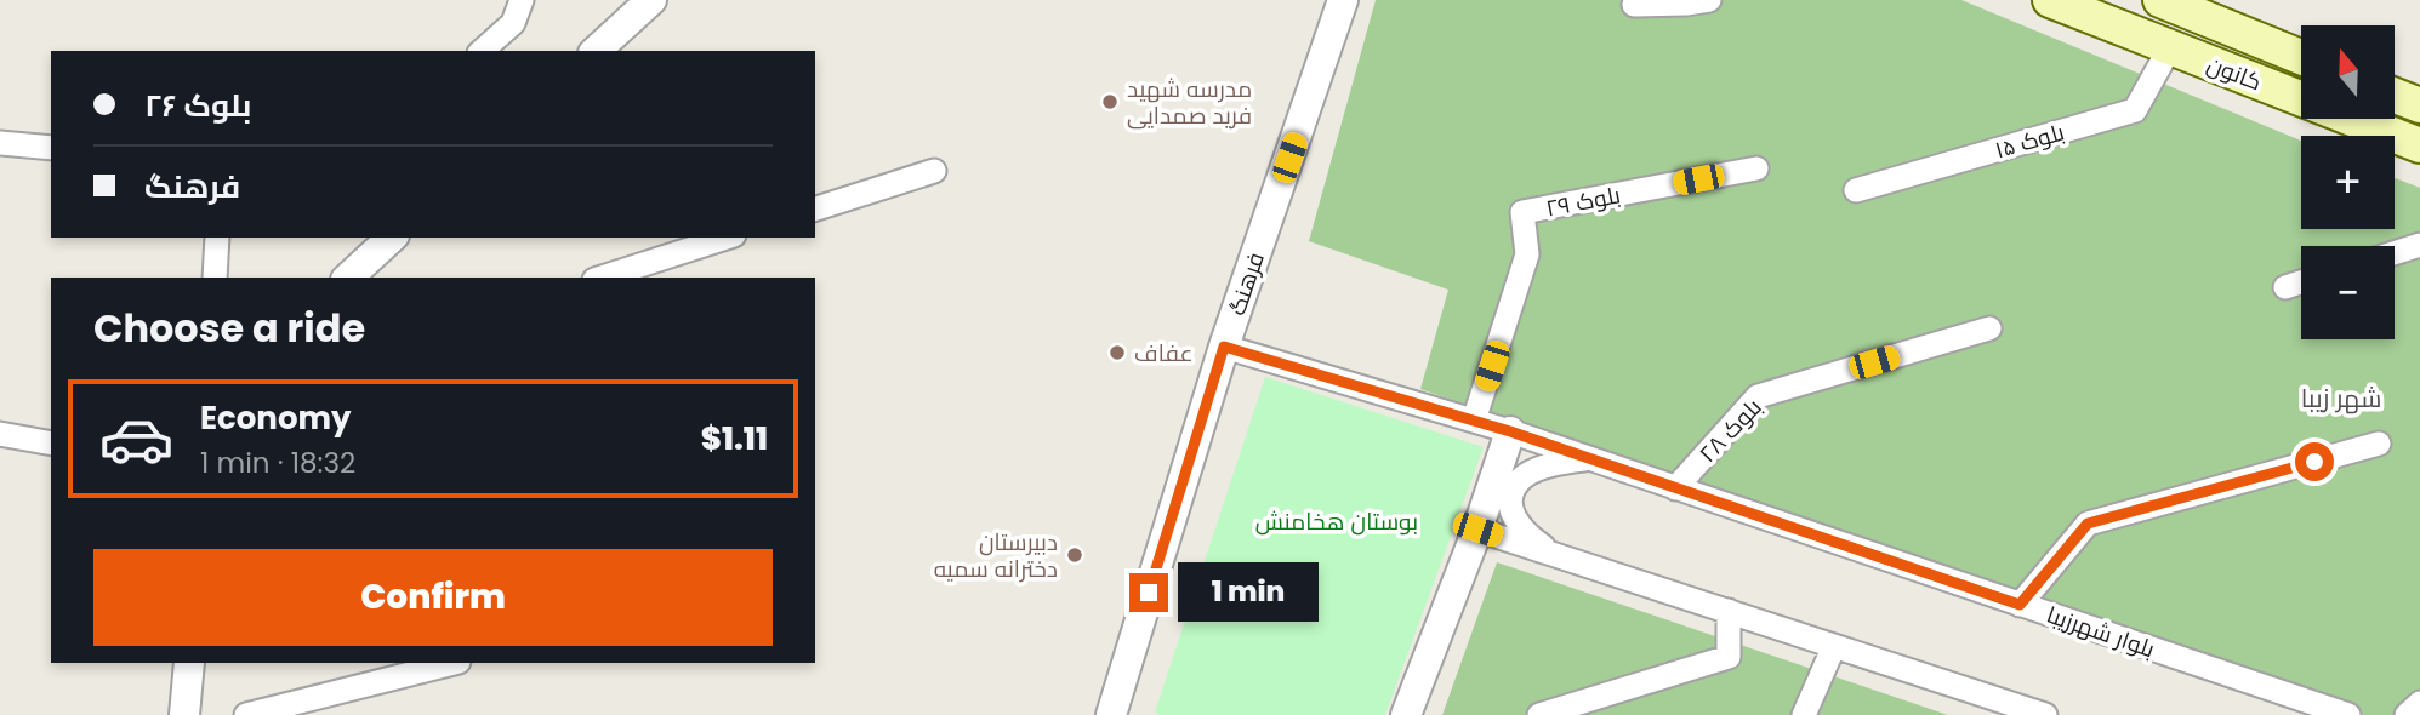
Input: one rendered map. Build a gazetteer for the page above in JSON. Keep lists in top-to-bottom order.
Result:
{
  "streets": {
    "main road": ["کانون"],
    "street": [
      "بلوک ۱۵",
      "بلوک ۲۹",
      "فرهنگ",
      "بلوک ۲۸",
      "بلوار شهرزیبا"
    ]
  },
  "crossings": [
    ["کانون", "بلوک ۱۵"],
    ["بلوک ۲۹", "بلوار شهرزیبا"],
    ["فرهنگ", "بلوار شهرزیبا"],
    ["بلوک ۲۸", "بلوار شهرزیبا"]
  ],
  "districts": ["شهر زیبا"],
  "parks": ["بوستان هخامنش"],
  "places": ["مدرسه شهید فرید صمدایی", "عفاف", "دبیرستان دخترانه سمیه"],
  "north": "top",
  "page": {
    "map_buttons": ["+", "−"],
    "banner": ["بلوک ۲۶", "فرهنگ"],
    "heading": "Choose a ride",
    "list": [
      {
        "name": "Economy",
        "note": "1 min · 18:32",
        "value": "$1.11"
      }
    ],
    "buttons": "Confirm",
    "bubble": "1 min"
  }
}
